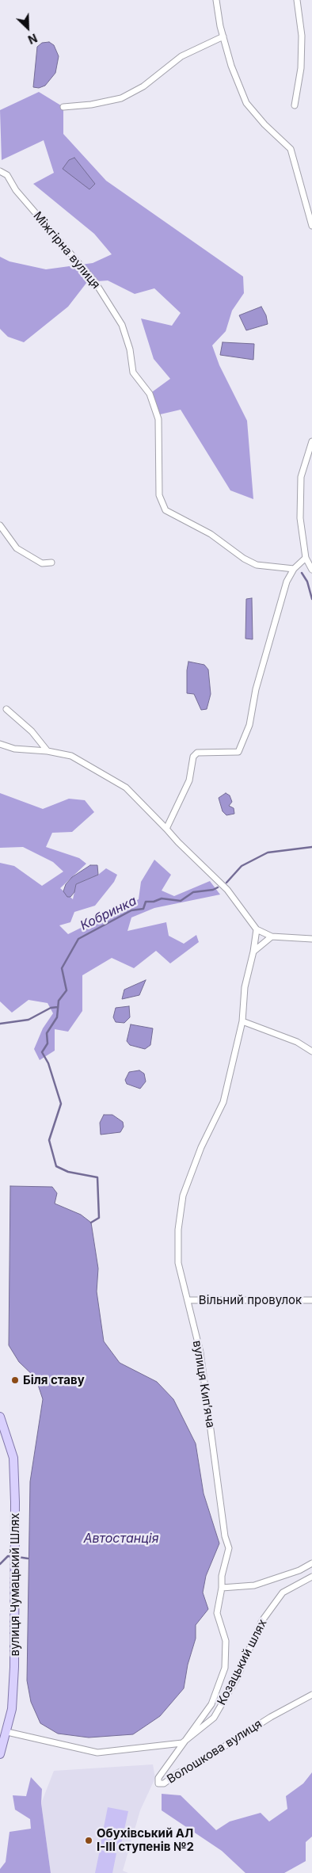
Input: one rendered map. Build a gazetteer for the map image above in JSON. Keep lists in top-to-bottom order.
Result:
{
  "streets": {
    "main road": ["вулиця Чумацький Шлях"],
    "street": [
      "Міжгірна вулиця",
      "Вільний провулок",
      "вулиця Кипʼяча",
      "Козацький шлях",
      "Волошкова вулиця"
    ]
  },
  "crossings": [
    ["Вільний провулок", "вулиця Кипʼяча"],
    ["вулиця Кипʼяча", "Козацький шлях"],
    ["вулиця Кипʼяча", "Волошкова вулиця"],
    ["Козацький шлях", "Волошкова вулиця"]
  ],
  "water": ["Кобринка", "Автостанція"],
  "places": ["Біля ставу", "Обухівський АЛ І-ІІІ ступенів №2"],
  "north": "bottom right"
}
